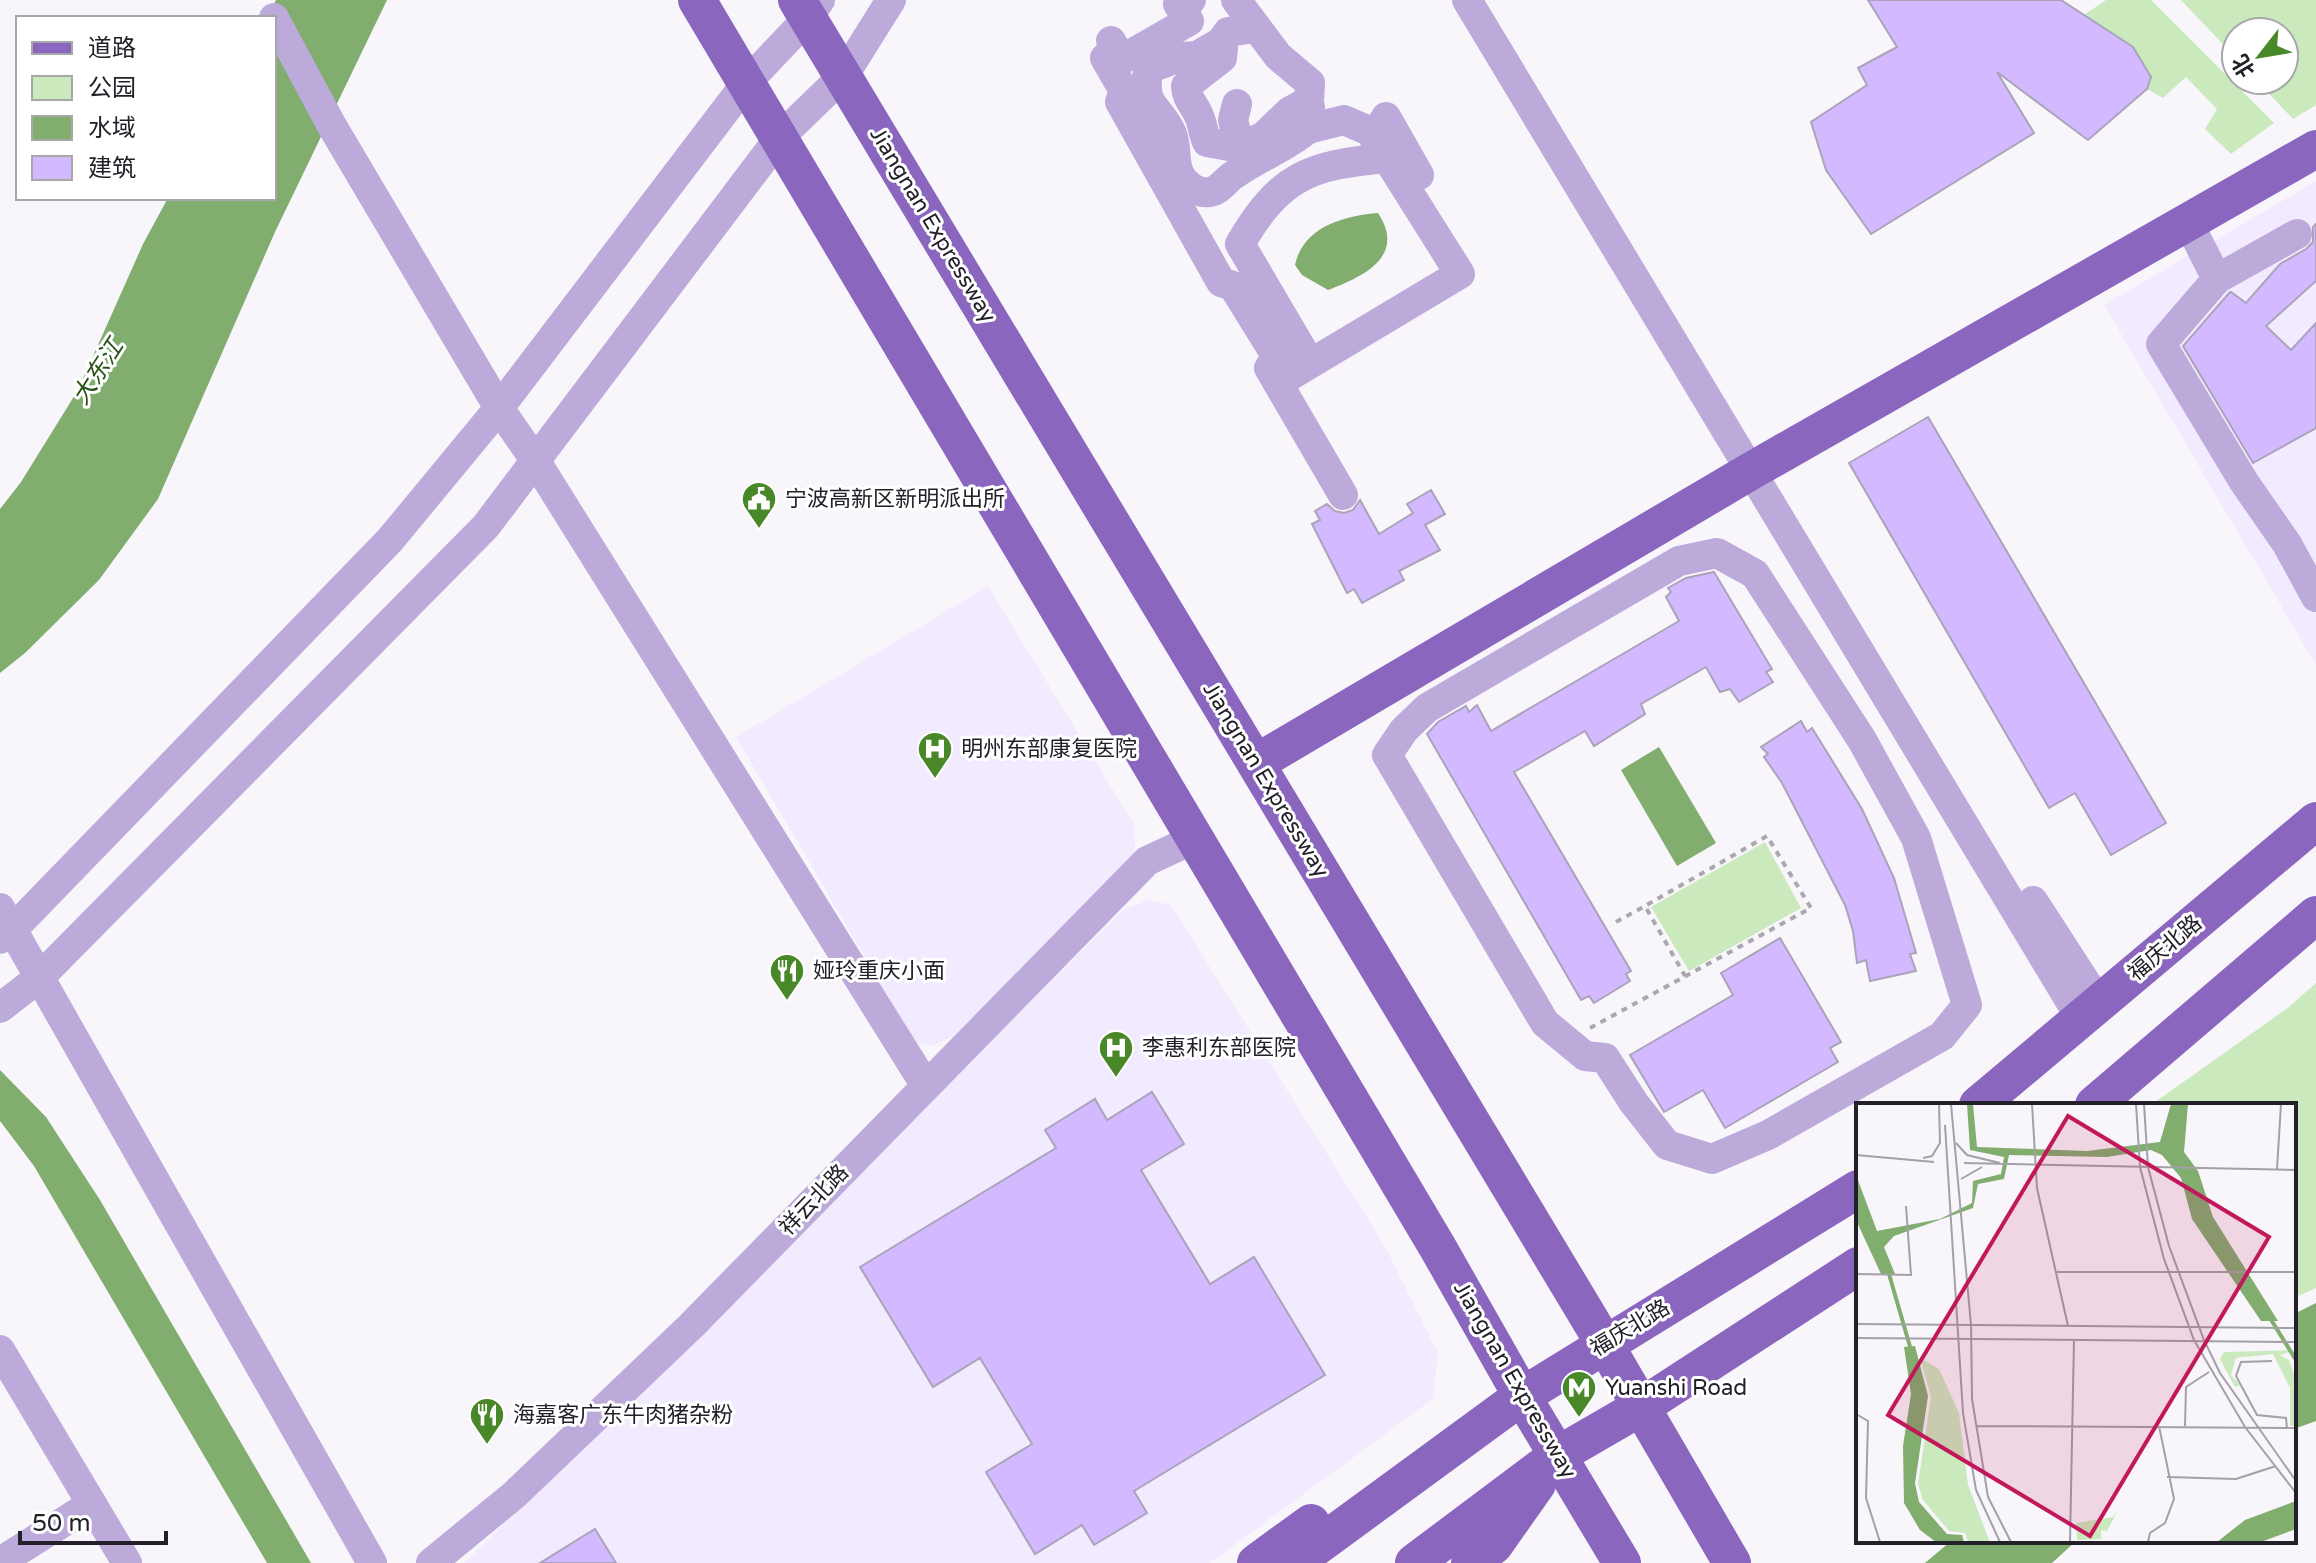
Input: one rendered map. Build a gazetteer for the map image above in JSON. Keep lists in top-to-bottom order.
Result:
{
  "streets": {
    "main road": ["Jiangnan Expressway", "福庆北路"],
    "street": ["祥云北路"]
  },
  "crossings": [
    ["Jiangnan Expressway", "福庆北路"],
    ["Jiangnan Expressway", "祥云北路"]
  ],
  "water": ["大东江"],
  "places": {
    "public building": ["宁波高新区新明派出所"],
    "hospital": ["明州东部康复医院", "李惠利东部医院"],
    "restaurant": ["娅玲重庆小面", "海嘉客广东牛肉猪杂粉"],
    "metro station": ["Yuanshi Road"]
  },
  "legend": [
    "道路",
    "公园",
    "水域",
    "建筑"
  ],
  "scale_bar": "50 m",
  "north": "bottom left"
}
